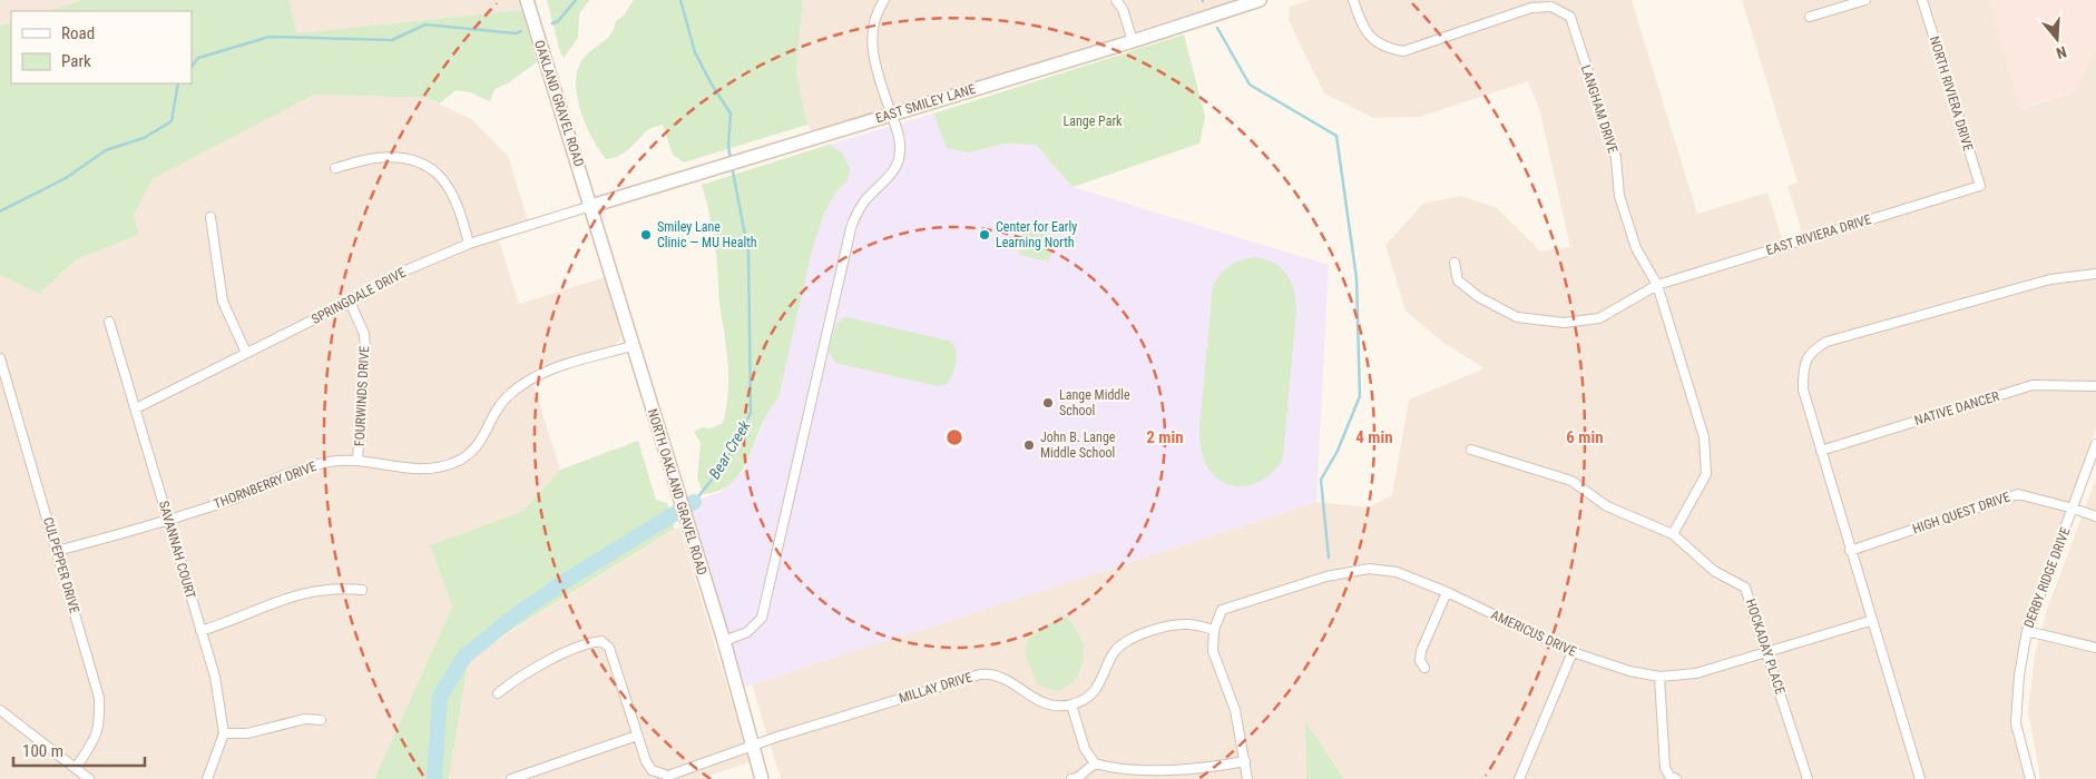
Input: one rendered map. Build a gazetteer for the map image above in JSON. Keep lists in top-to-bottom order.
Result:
{
  "streets": {
    "street": [
      "NORTH RIVIERA DRIVE",
      "OAKLAND GRAVEL ROAD",
      "EAST SMILEY LANE",
      "LANGHAM DRIVE",
      "EAST RIVIERA DRIVE",
      "SPRINGDALE DRIVE",
      "FOURWINDS DRIVE",
      "NATIVE DANCER",
      "THORNBERRY DRIVE",
      "NORTH OAKLAND GRAVEL ROAD",
      "HIGH QUEST DRIVE",
      "SAVANNAH COURT",
      "CULPEPPER DRIVE",
      "DERBY RIDGE DRIVE",
      "AMERICUS DRIVE",
      "HOCKADAY PLACE",
      "MILLAY DRIVE"
    ]
  },
  "crossings": [
    ["NORTH RIVIERA DRIVE", "EAST RIVIERA DRIVE"],
    ["OAKLAND GRAVEL ROAD", "EAST SMILEY LANE"],
    ["OAKLAND GRAVEL ROAD", "SPRINGDALE DRIVE"],
    ["OAKLAND GRAVEL ROAD", "NORTH OAKLAND GRAVEL ROAD"],
    ["EAST SMILEY LANE", "SPRINGDALE DRIVE"],
    ["EAST SMILEY LANE", "NORTH OAKLAND GRAVEL ROAD"],
    ["LANGHAM DRIVE", "EAST RIVIERA DRIVE"],
    ["LANGHAM DRIVE", "HOCKADAY PLACE"],
    ["SPRINGDALE DRIVE", "FOURWINDS DRIVE"],
    ["SPRINGDALE DRIVE", "NORTH OAKLAND GRAVEL ROAD"],
    ["SPRINGDALE DRIVE", "SAVANNAH COURT"],
    ["FOURWINDS DRIVE", "THORNBERRY DRIVE"],
    ["THORNBERRY DRIVE", "NORTH OAKLAND GRAVEL ROAD"],
    ["THORNBERRY DRIVE", "SAVANNAH COURT"],
    ["THORNBERRY DRIVE", "CULPEPPER DRIVE"],
    ["NORTH OAKLAND GRAVEL ROAD", "MILLAY DRIVE"],
    ["HIGH QUEST DRIVE", "DERBY RIDGE DRIVE"],
    ["AMERICUS DRIVE", "HOCKADAY PLACE"]
  ],
  "water": ["Bear Creek"],
  "parks": ["Lange Park"],
  "places": [
    "Smiley Lane Clinic — MU Health",
    "Center for Early Learning North",
    "Lange Middle School",
    "John B. Lange Middle School"
  ],
  "legend": ["Road", "Park"],
  "scale_bar": "100 m",
  "north": "bottom",
  "rings": ["2 min", "4 min", "6 min"]
}
